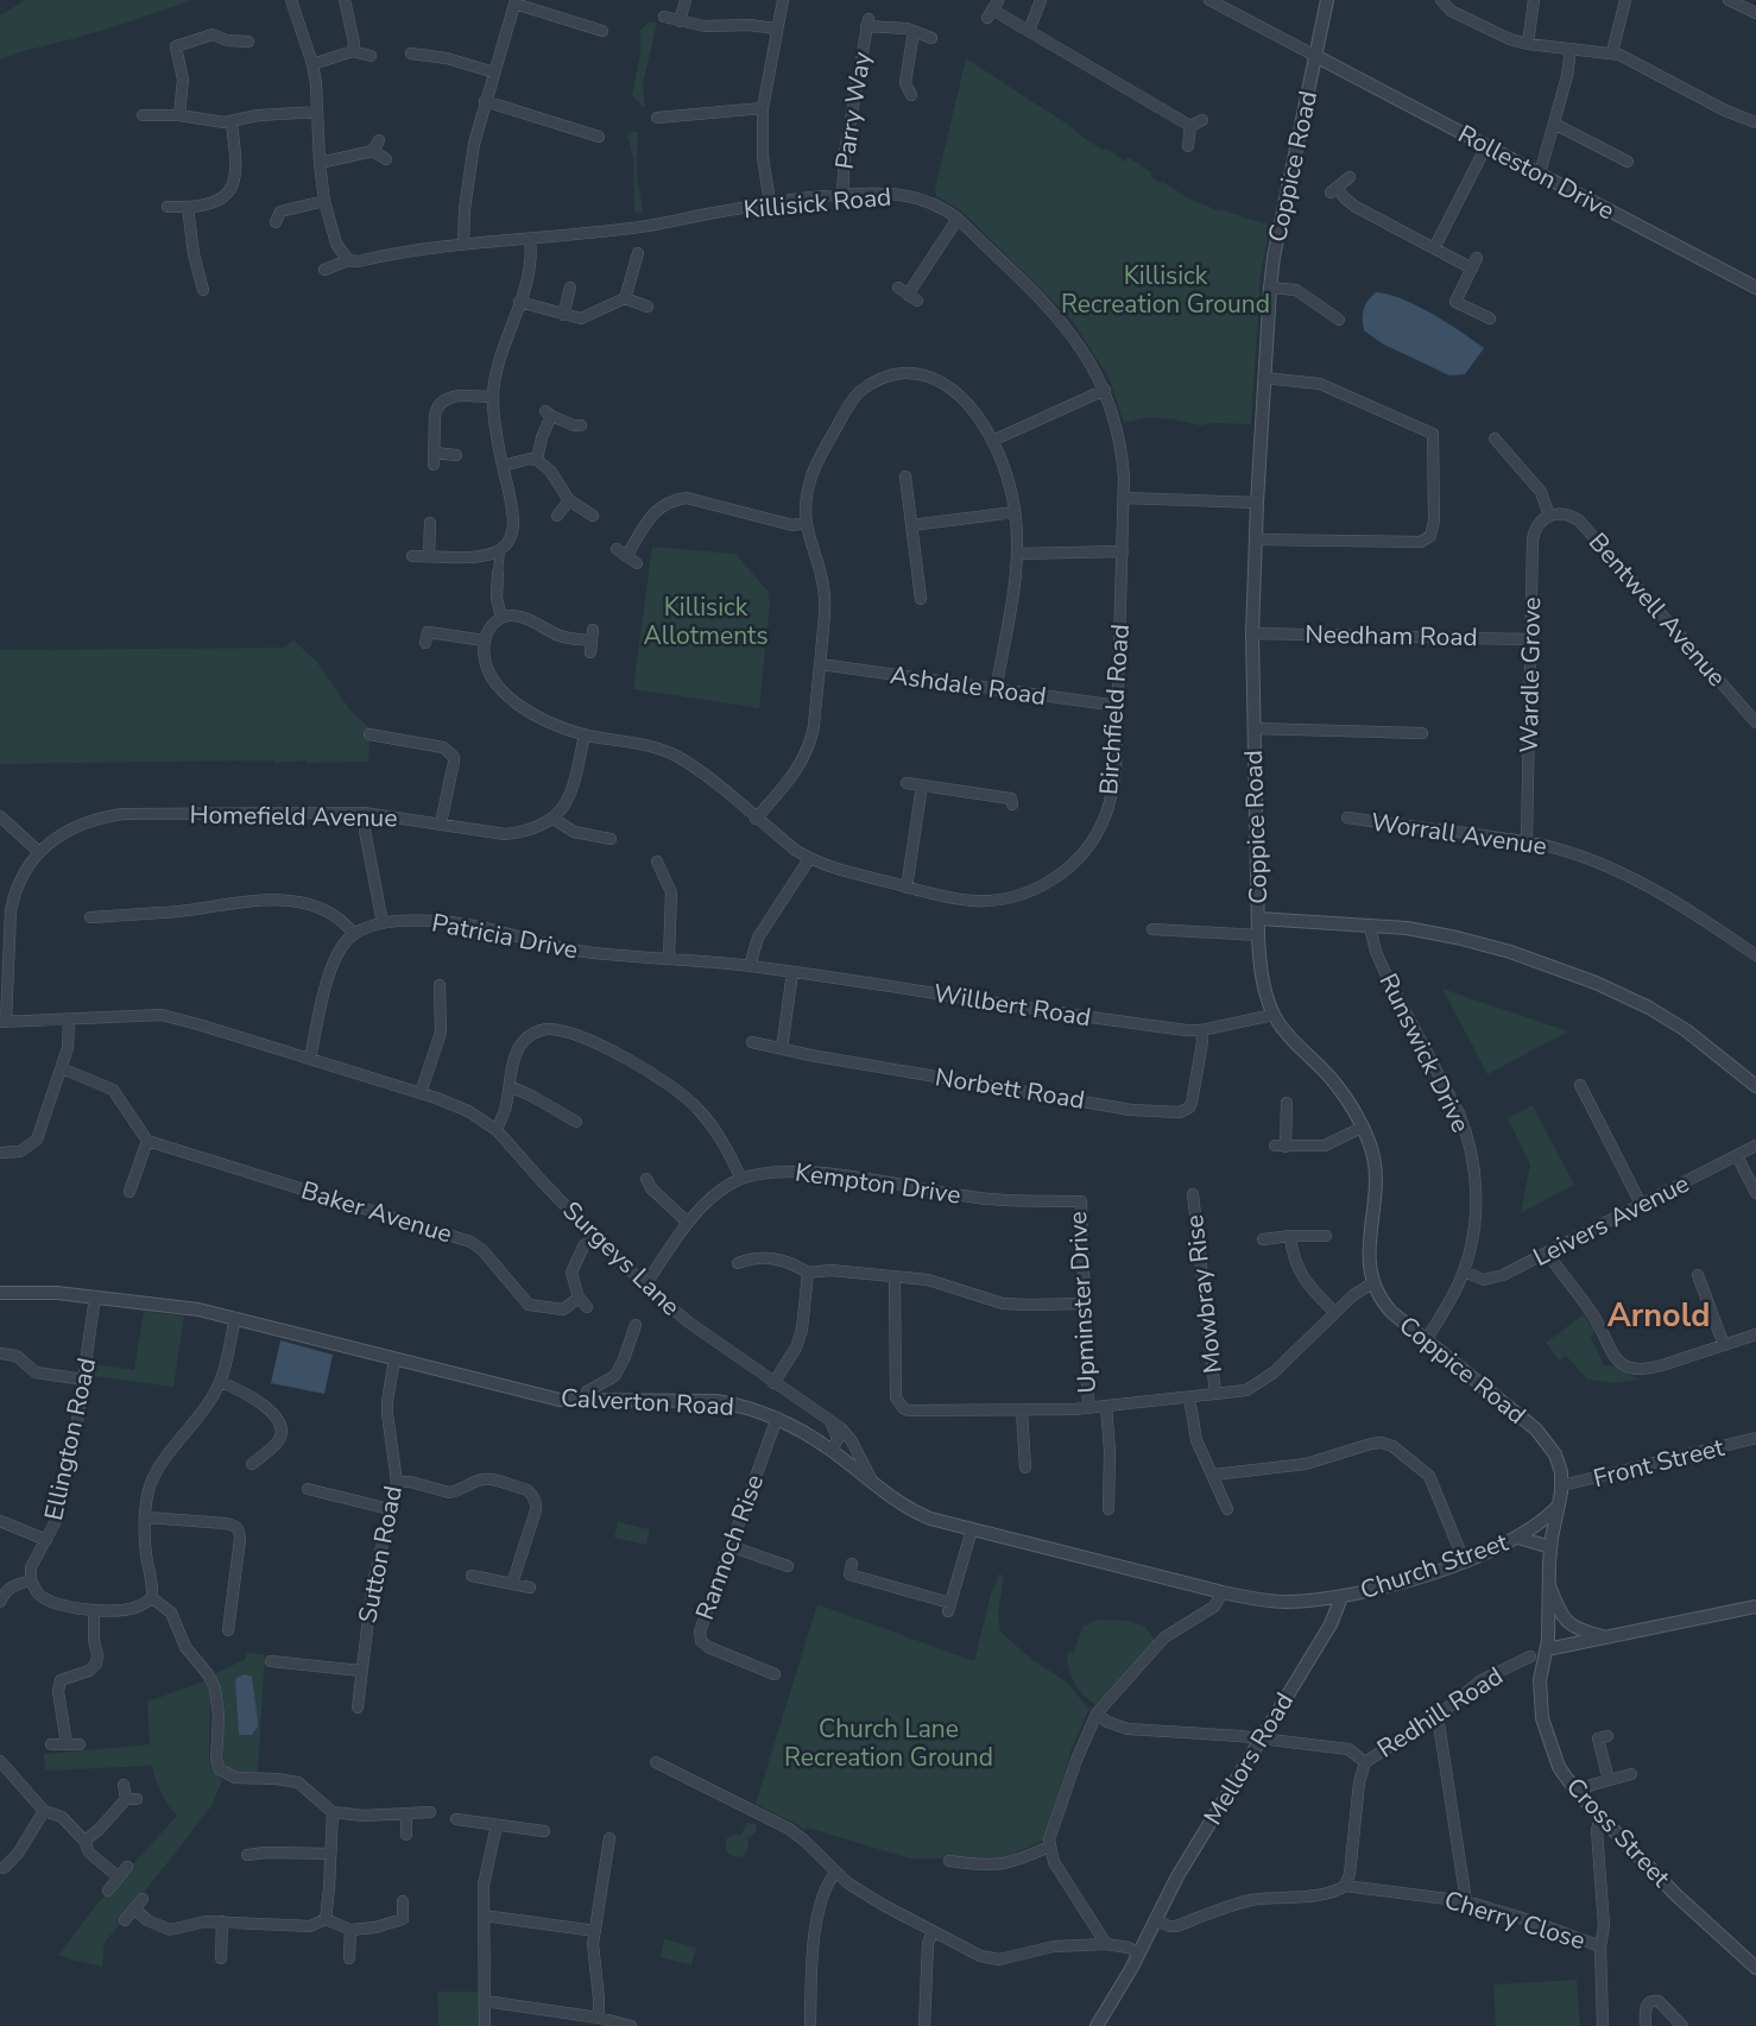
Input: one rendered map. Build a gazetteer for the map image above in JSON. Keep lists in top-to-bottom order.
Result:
{
  "streets": {
    "street": [
      "Parry Way",
      "Coppice Road",
      "Rolleston Drive",
      "Killisick Road",
      "Bentwell Avenue",
      "Needham Road",
      "Wardle Grove",
      "Ashdale Road",
      "Birchfield Road",
      "Homefield Avenue",
      "Worrall Avenue",
      "Patricia Drive",
      "Willbert Road",
      "Runswick Drive",
      "Norbett Road",
      "Kempton Drive",
      "Baker Avenue",
      "Leivers Avenue",
      "Surgeys Lane",
      "Mowbray Rise",
      "Upminster Drive",
      "Calverton Road",
      "Ellington Road",
      "Front Street",
      "Rannoch Rise",
      "Sutton Road",
      "Church Street",
      "Redhill Road",
      "Mellors Road",
      "Cross Street",
      "Cherry Close"
    ]
  },
  "crossings": [
    ["Parry Way", "Killisick Road"],
    ["Coppice Road", "Rolleston Drive"],
    ["Coppice Road", "Needham Road"],
    ["Coppice Road", "Willbert Road"],
    ["Coppice Road", "Runswick Drive"],
    ["Coppice Road", "Front Street"],
    ["Coppice Road", "Church Street"],
    ["Coppice Road", "Cross Street"],
    ["Killisick Road", "Birchfield Road"],
    ["Bentwell Avenue", "Wardle Grove"],
    ["Needham Road", "Wardle Grove"],
    ["Wardle Grove", "Worrall Avenue"],
    ["Ashdale Road", "Birchfield Road"],
    ["Homefield Avenue", "Surgeys Lane"],
    ["Patricia Drive", "Willbert Road"],
    ["Willbert Road", "Norbett Road"],
    ["Runswick Drive", "Leivers Avenue"],
    ["Kempton Drive", "Surgeys Lane"],
    ["Kempton Drive", "Upminster Drive"],
    ["Surgeys Lane", "Calverton Road"],
    ["Calverton Road", "Ellington Road"],
    ["Calverton Road", "Rannoch Rise"],
    ["Calverton Road", "Sutton Road"],
    ["Calverton Road", "Church Street"],
    ["Church Street", "Mellors Road"],
    ["Church Street", "Cross Street"],
    ["Redhill Road", "Cherry Close"]
  ],
  "districts": ["Arnold"],
  "parks": ["Killisick Recreation Ground", "Killisick Allotments", "Church Lane Recreation Ground"]
}
